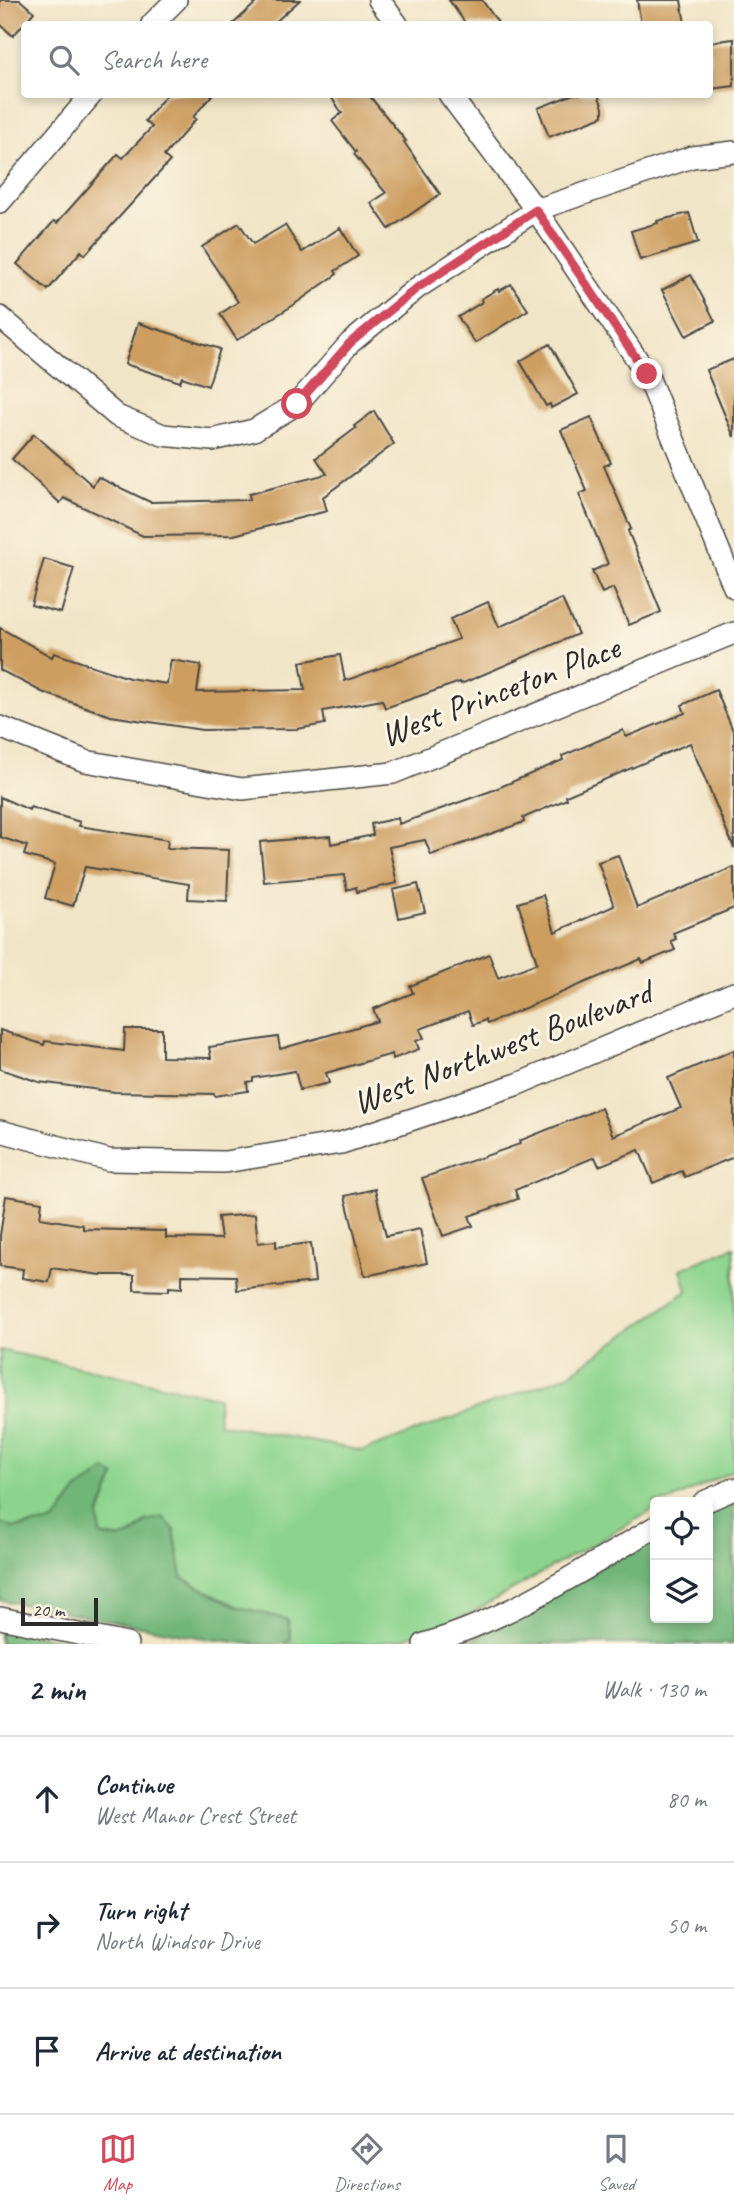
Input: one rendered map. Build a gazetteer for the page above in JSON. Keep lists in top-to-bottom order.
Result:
{
  "streets": {
    "street": ["West Princeton Place", "West Northwest Boulevard"]
  },
  "scale_bar": "20 m",
  "page": {
    "search": "Search here",
    "scale": "20 m",
    "heading": ["2 min", "Walk · 130 m"],
    "list": [
      ["Continue", "West Manor Crest Street", "80 m"],
      ["Turn right", "North Windsor Drive", "50 m"],
      "Arrive at destination"
    ],
    "nav": ["Map", "Directions", "Saved"]
  }
}
